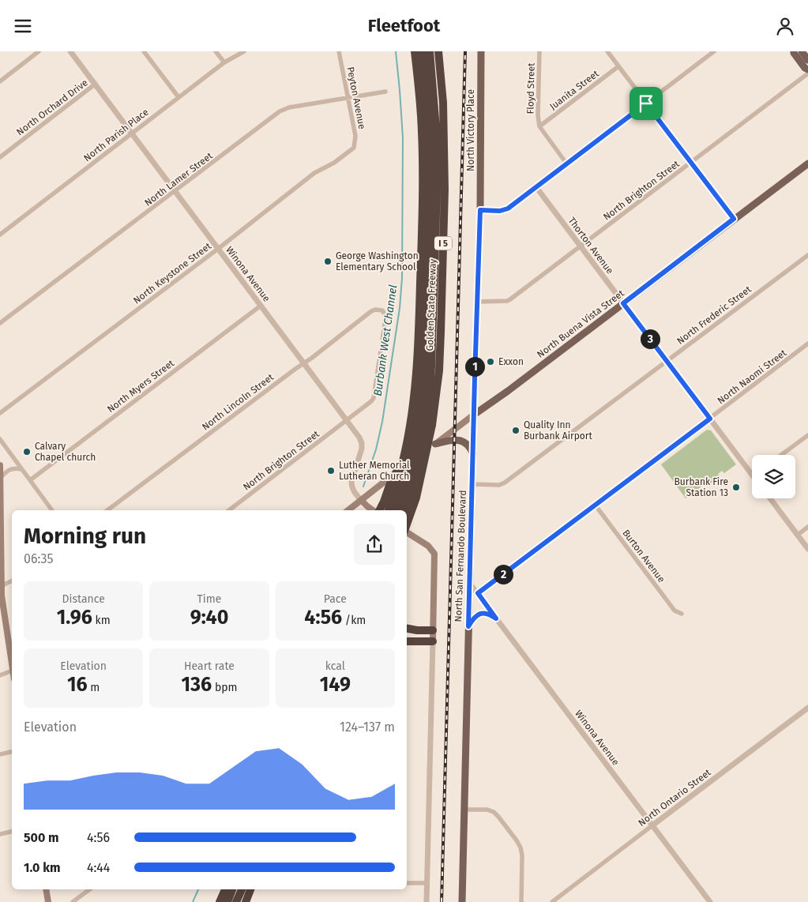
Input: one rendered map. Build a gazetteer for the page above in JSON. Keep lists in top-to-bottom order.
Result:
{
  "streets": {
    "highway": ["I 5", "Golden State Freeway"],
    "main road": [
      "North Victory Place",
      "Winona Avenue",
      "North Buena Vista Street",
      "North San Fernando Boulevard"
    ],
    "street": [
      "Floyd Street",
      "Juanita Street",
      "Peyton Avenue",
      "North Orchard Drive",
      "North Parish Place",
      "North Lamer Street",
      "North Brighton Street",
      "Thorton Avenue",
      "North Keystone Street",
      "North Frederic Street",
      "North Naomi Street",
      "North Myers Street",
      "North Lincoln Street",
      "Burton Avenue",
      "North Ontario Street"
    ]
  },
  "crossings": [
    ["Floyd Street", "Juanita Street"],
    ["Peyton Avenue", "North Lamer Street"],
    ["Peyton Avenue", "North Keystone Street"],
    ["North Orchard Drive", "Winona Avenue"],
    ["North Victory Place", "North San Fernando Boulevard"],
    ["North Parish Place", "Winona Avenue"],
    ["North Lamer Street", "Winona Avenue"],
    ["North Brighton Street", "Thorton Avenue"],
    ["North Brighton Street", "Winona Avenue"],
    ["North Brighton Street", "North Lincoln Street"],
    ["North Brighton Street", "North San Fernando Boulevard"],
    ["Thorton Avenue", "North Frederic Street"],
    ["Thorton Avenue", "North Buena Vista Street"],
    ["Thorton Avenue", "North Naomi Street"],
    ["North Keystone Street", "Winona Avenue"],
    ["Winona Avenue", "North Buena Vista Street"],
    ["Winona Avenue", "North Naomi Street"],
    ["Winona Avenue", "North Myers Street"],
    ["Winona Avenue", "North Lincoln Street"],
    ["Winona Avenue", "North San Fernando Boulevard"],
    ["Winona Avenue", "North Ontario Street"],
    ["North Frederic Street", "North San Fernando Boulevard"],
    ["North Buena Vista Street", "North San Fernando Boulevard"],
    ["North Naomi Street", "Burton Avenue"]
  ],
  "water": ["Burbank West Channel"],
  "places": [
    "George Washington Elementary School",
    "Exxon",
    "Quality Inn Burbank Airport",
    "Calvary Chapel church",
    "Luther Memorial Lutheran Church",
    "Burbank Fire Station 13"
  ],
  "page": {
    "header": "Fleetfoot",
    "pins": ["3", "1", "2"],
    "heading": ["Morning run", "06:35"],
    "stats": [
      ["Distance", "1.96 km"],
      ["Time", "9:40"],
      ["Pace", "4:56 /km"],
      ["Elevation", "16 m"],
      ["Heart rate", "136 bpm"],
      ["kcal", "149"]
    ],
    "chart": ["Elevation", "124–137 m"],
    "list": [
      {
        "name": "500 m",
        "note": "4:56"
      },
      {
        "name": "1.0 km",
        "note": "4:44"
      }
    ]
  }
}
